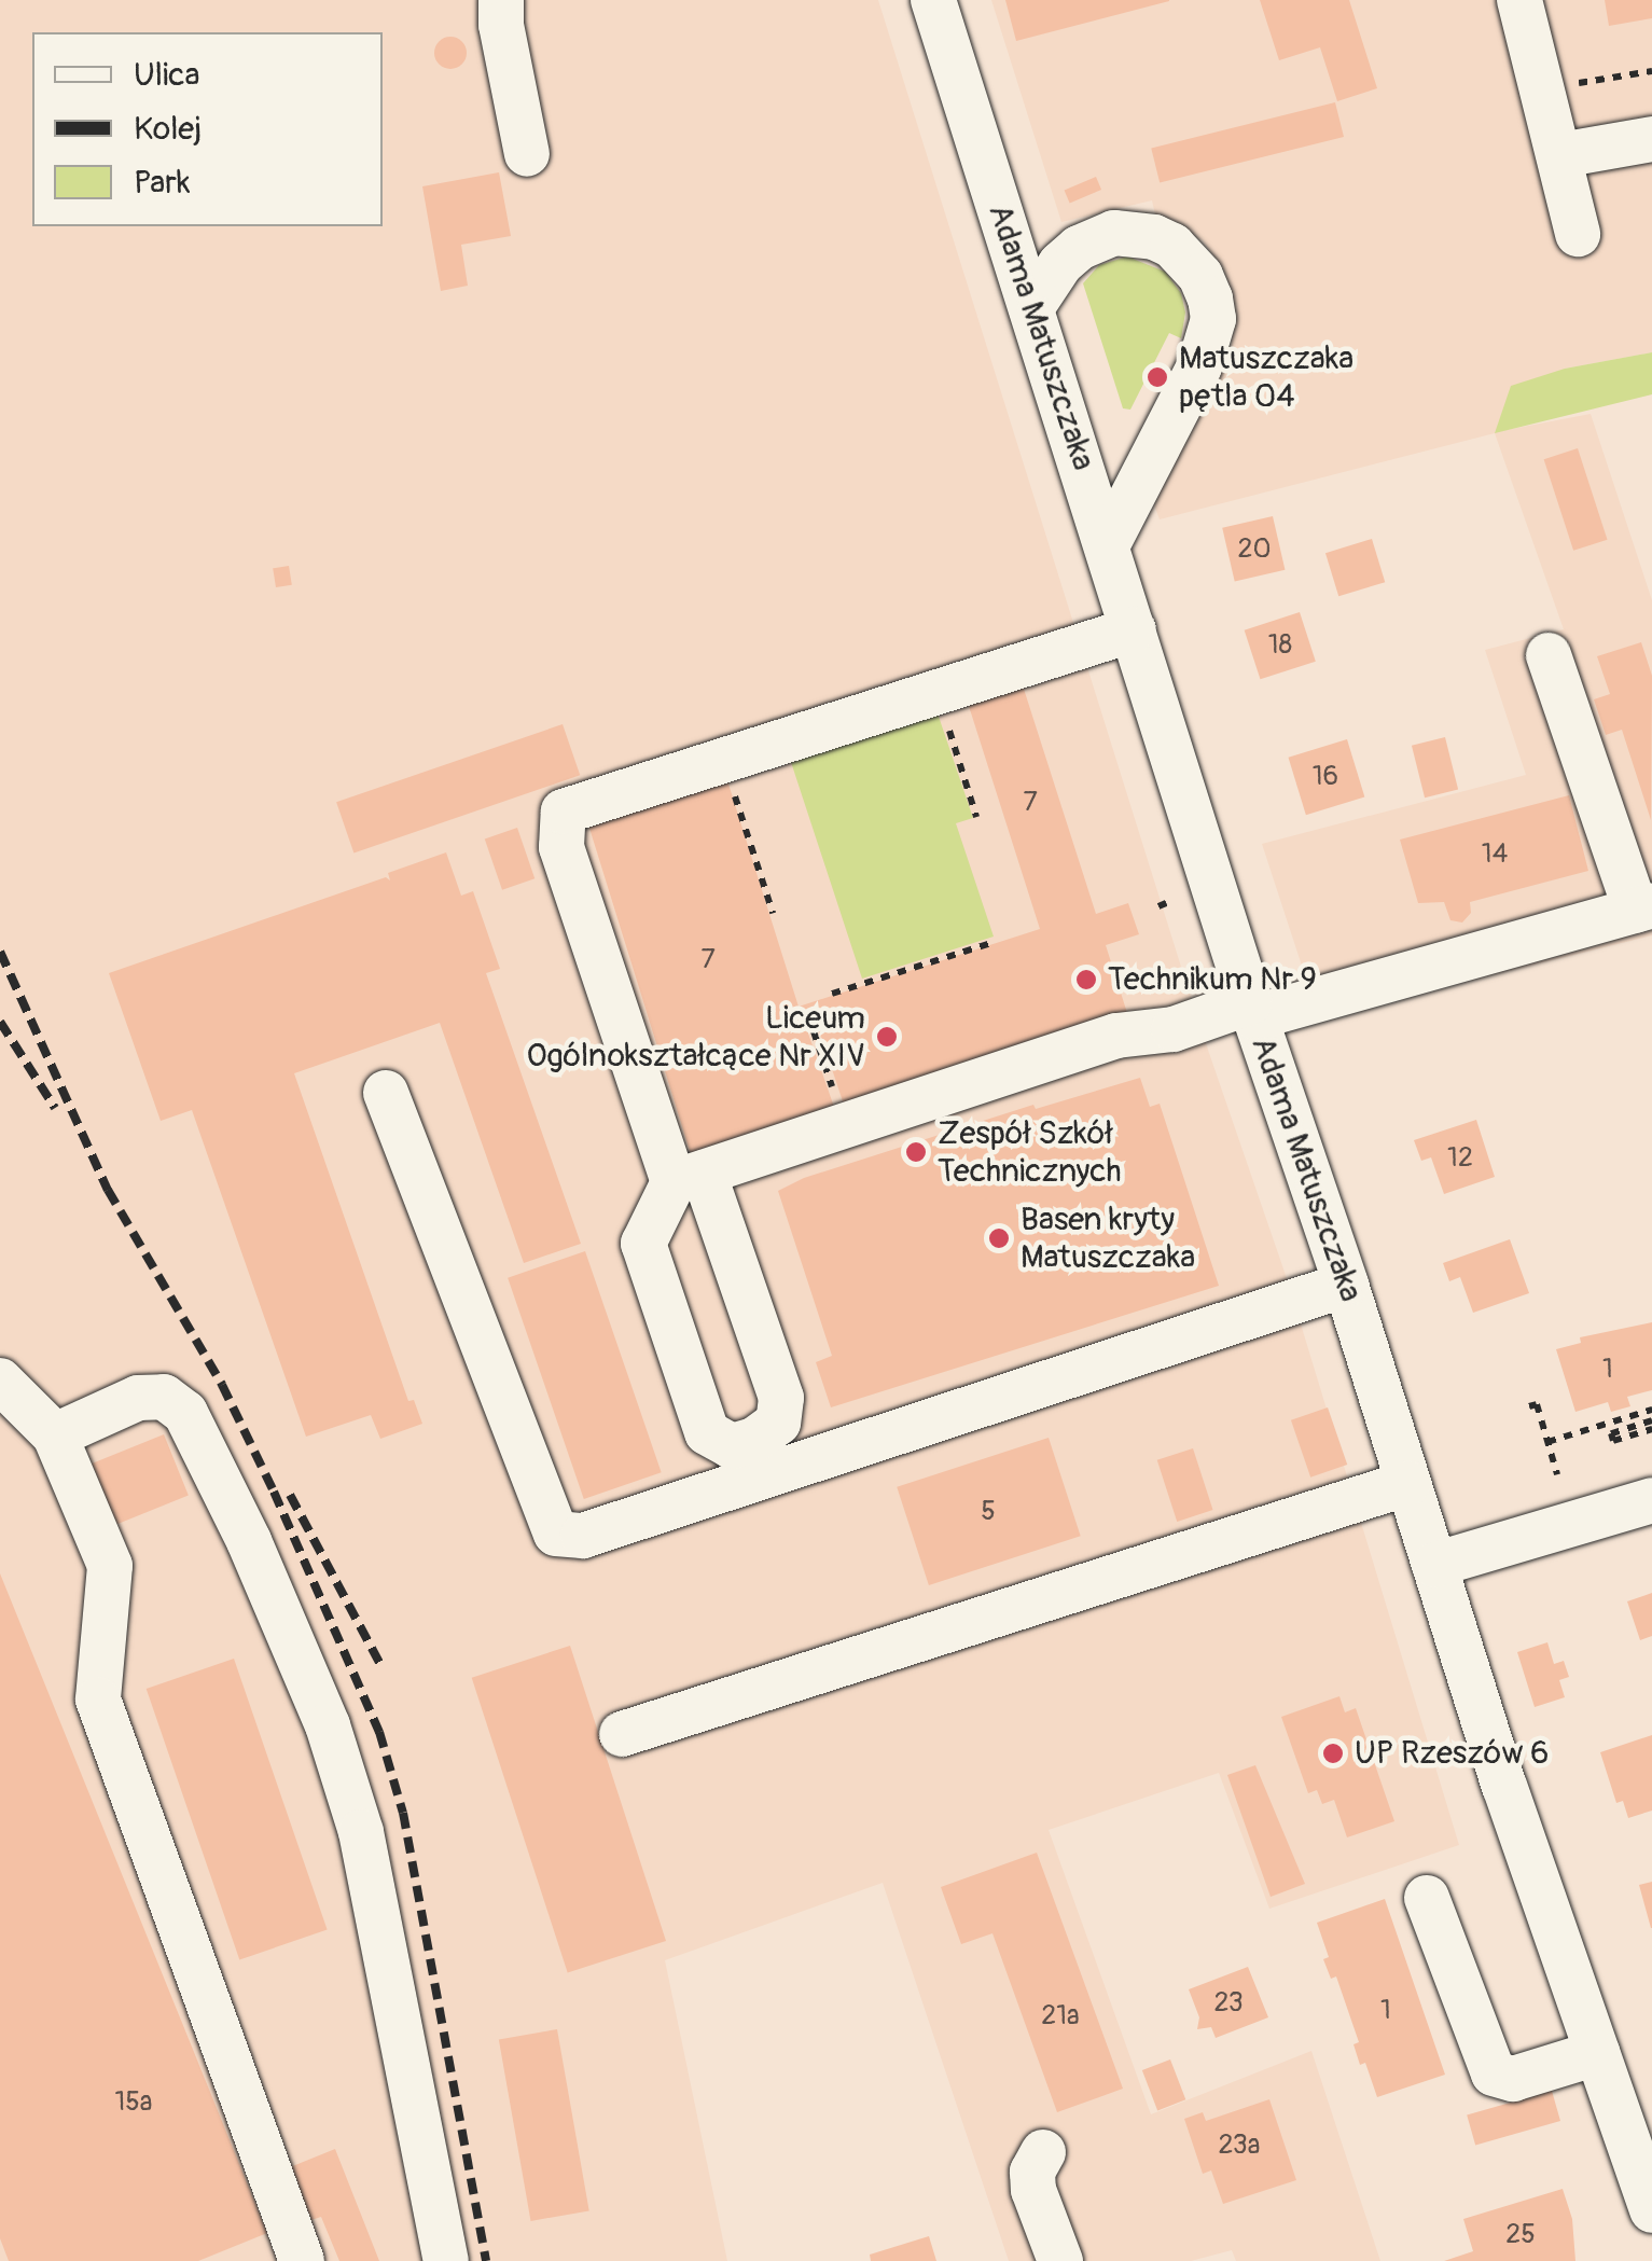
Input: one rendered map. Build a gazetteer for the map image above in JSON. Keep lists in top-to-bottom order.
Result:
{
  "streets": {
    "street": ["Adama Matuszczaka"]
  },
  "places": [
    "Matuszczaka pętla 04",
    "Technikum Nr 9",
    "Liceum Ogólnokształcące Nr XIV",
    "Zespół Szkół Technicznych",
    "Basen kryty Matuszczaka",
    "UP Rzeszów 6"
  ],
  "house_numbers": [
    "20",
    "18",
    "16",
    "7",
    "14",
    "7",
    "12",
    "1",
    "5",
    "23",
    "1",
    "21a",
    "15a",
    "23a",
    "25"
  ],
  "legend": ["Ulica", "Kolej", "Park"]
}
